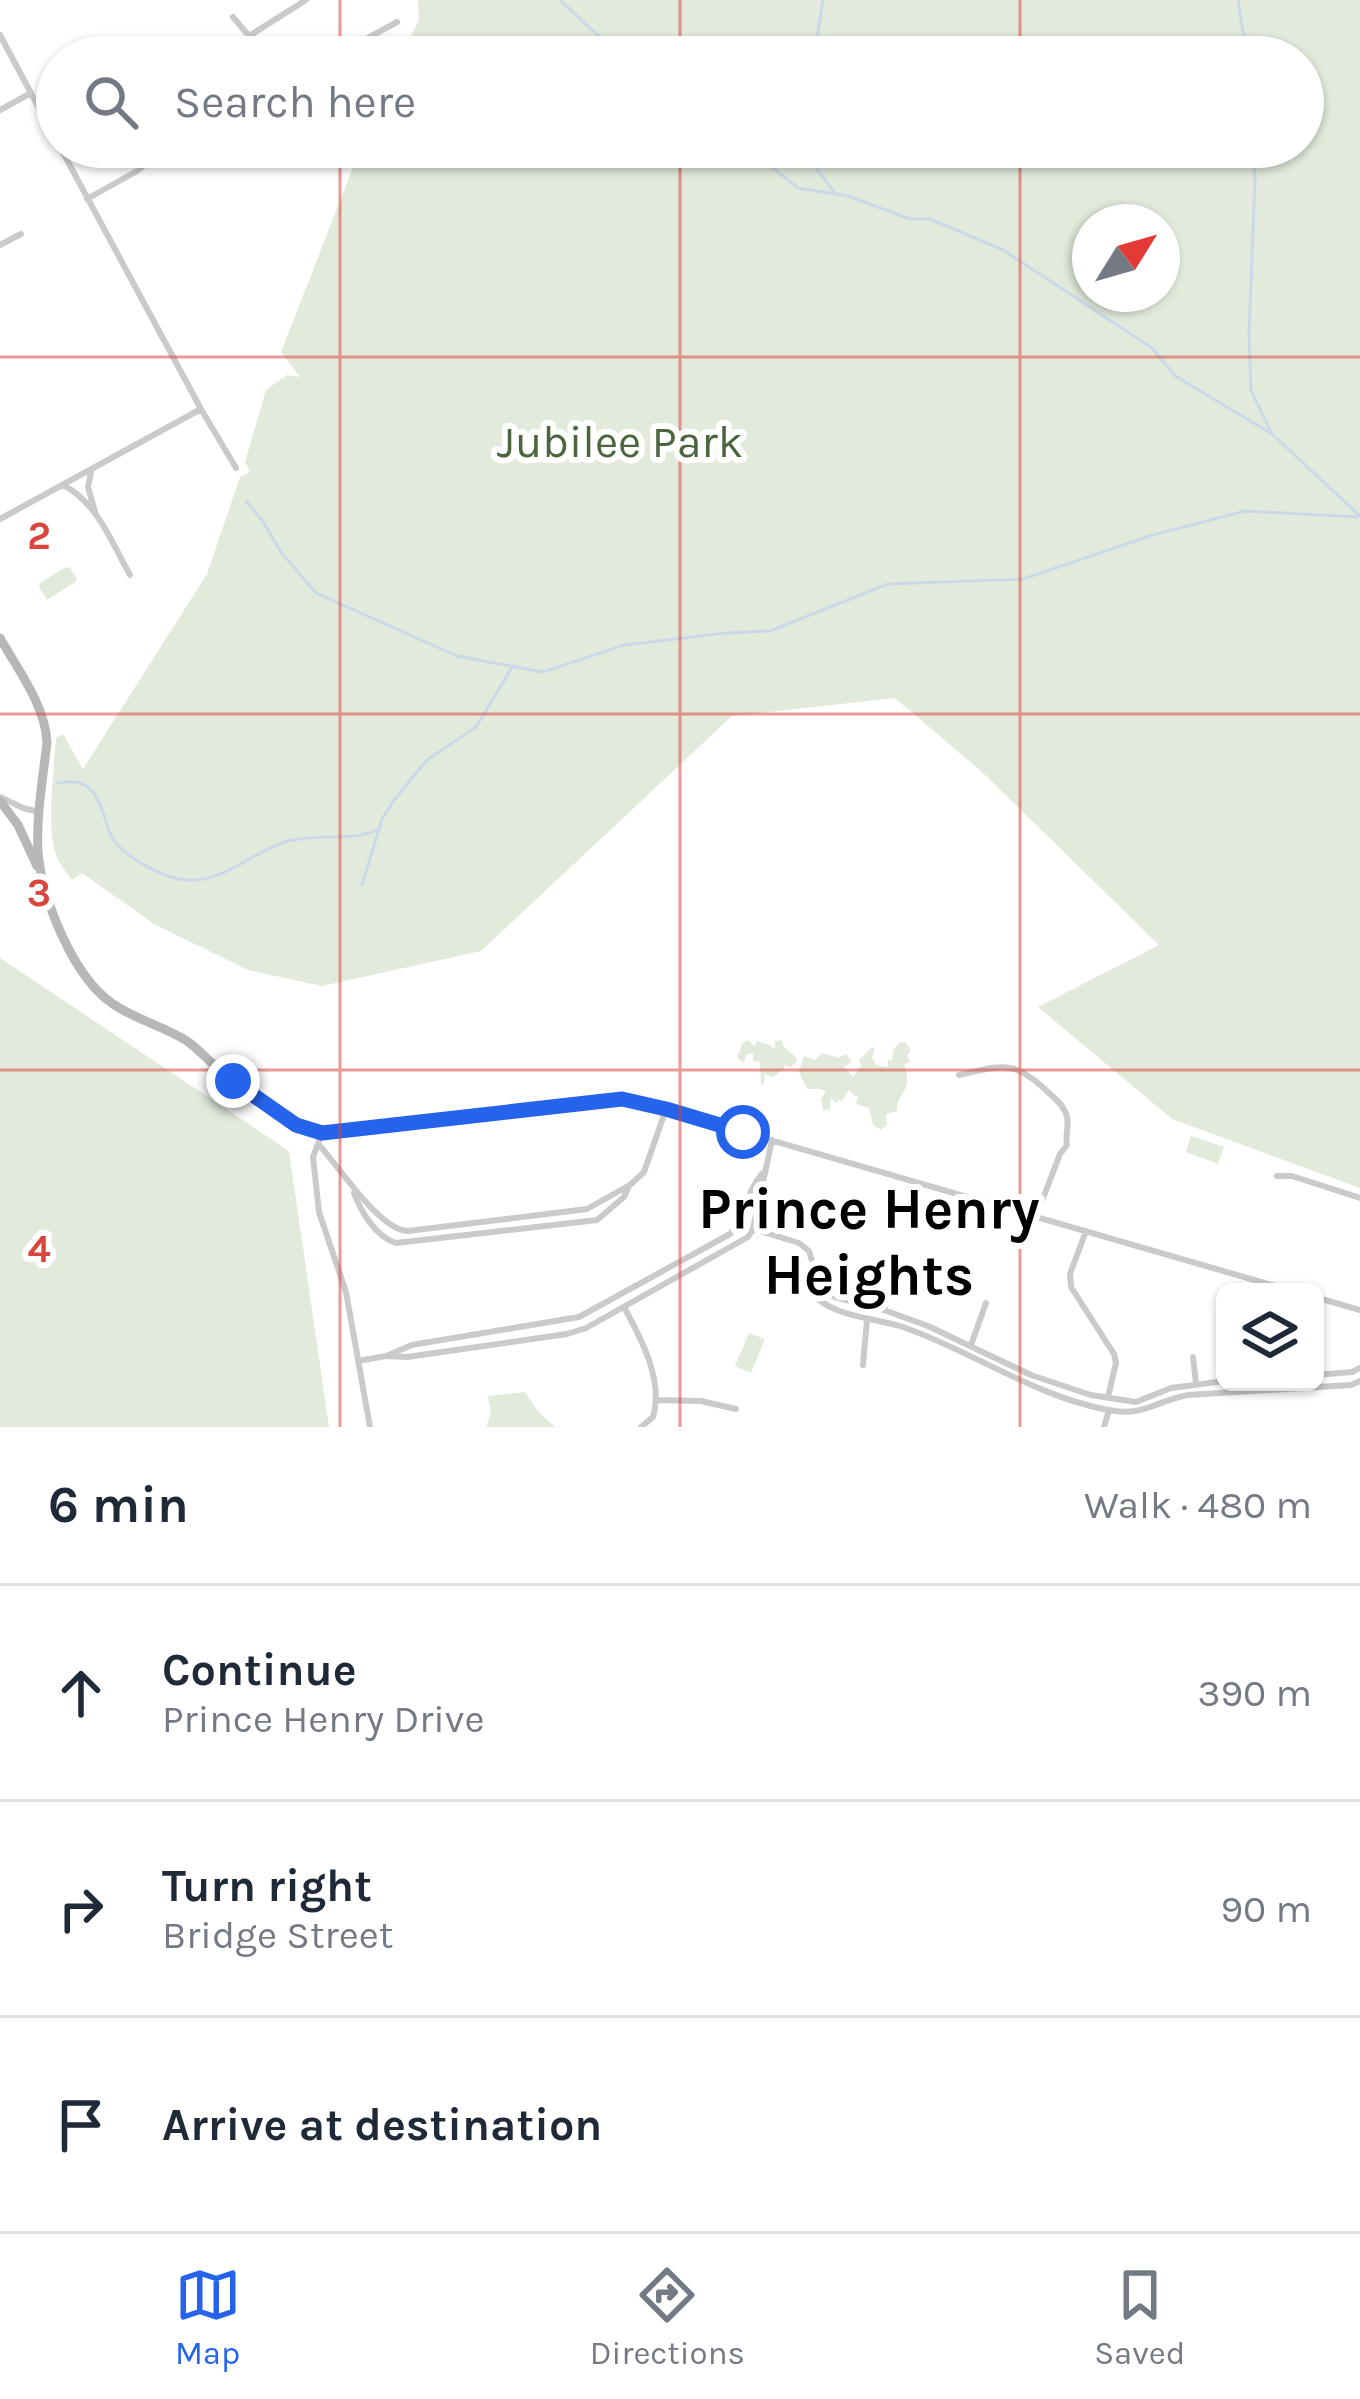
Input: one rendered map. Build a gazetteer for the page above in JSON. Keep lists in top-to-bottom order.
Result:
{
  "districts": ["Prince Henry Heights"],
  "parks": ["Jubilee Park"],
  "north": "top right",
  "page": {
    "search": "Search here",
    "heading": ["6 min", "Walk · 480 m"],
    "list": [
      ["Continue", "Prince Henry Drive", "390 m"],
      ["Turn right", "Bridge Street", "90 m"],
      "Arrive at destination"
    ],
    "nav": ["Map", "Directions", "Saved"]
  },
  "grid": {
    "rows": ["2", "3", "4"]
  }
}
